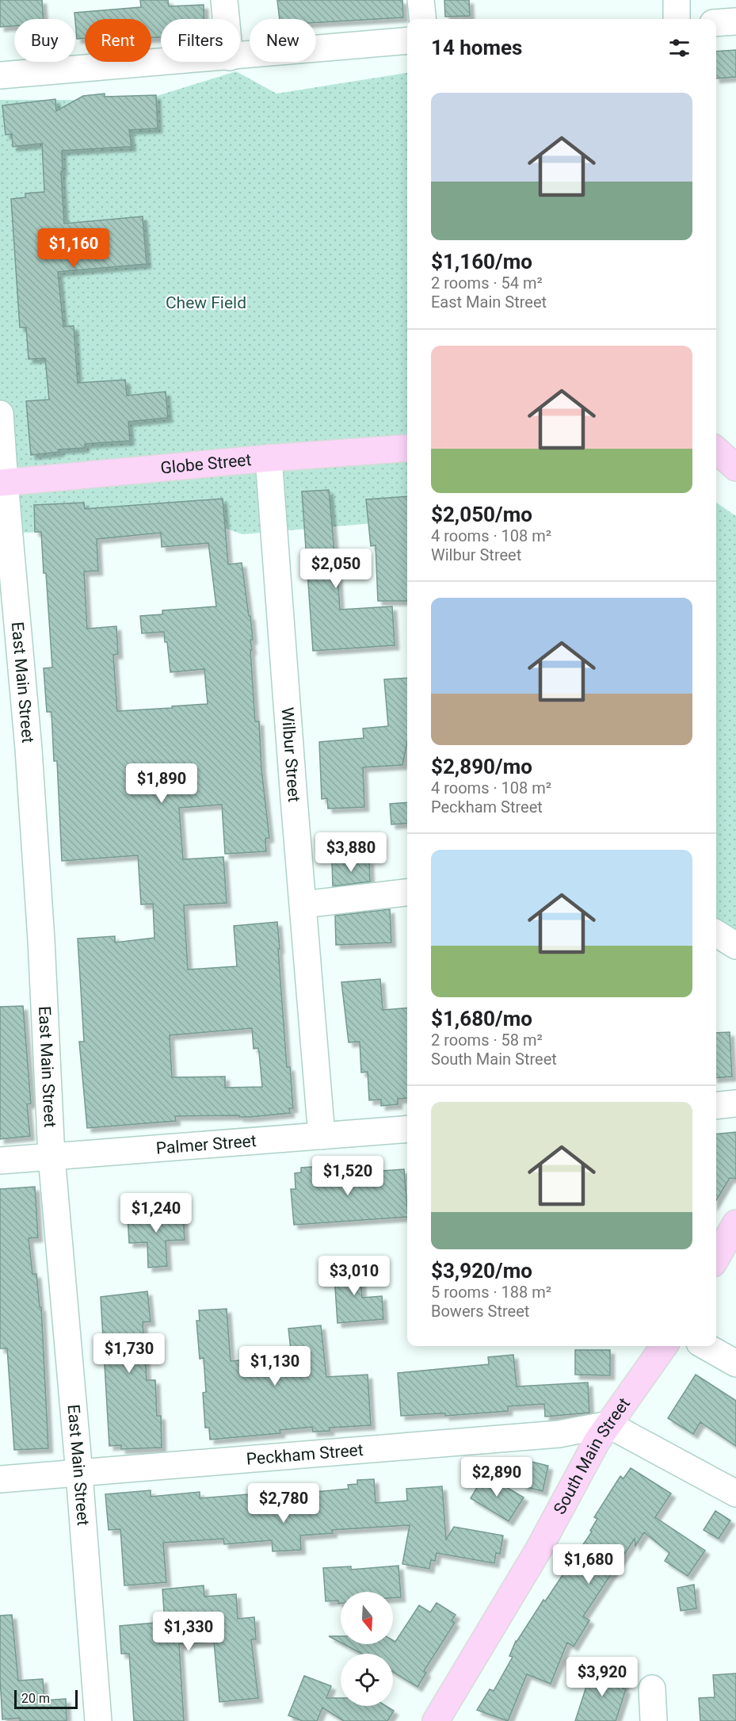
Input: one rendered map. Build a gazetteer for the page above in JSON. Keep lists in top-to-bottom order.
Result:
{
  "streets": {
    "main road": ["Globe Street", "South Main Street"],
    "street": [
      "East Main Street",
      "Wilbur Street",
      "Palmer Street",
      "Peckham Street"
    ]
  },
  "crossings": [
    ["Globe Street", "East Main Street"],
    ["Globe Street", "Wilbur Street"],
    ["East Main Street", "Palmer Street"],
    ["East Main Street", "Peckham Street"],
    ["Wilbur Street", "Palmer Street"],
    ["Peckham Street", "South Main Street"]
  ],
  "parks": ["Chew Field"],
  "scale_bar": "20 m",
  "north": "bottom",
  "page": {
    "chip": [
      "Buy",
      "Rent",
      "Filters",
      "New"
    ],
    "heading": "14 homes",
    "list": [
      {
        "name": "$1,160/mo",
        "note": "2 rooms · 54 m² · East Main Street"
      },
      {
        "name": "$2,050/mo",
        "note": "4 rooms · 108 m² · Wilbur Street"
      },
      {
        "name": "$2,890/mo",
        "note": "4 rooms · 108 m² · Peckham Street"
      },
      {
        "name": "$1,680/mo",
        "note": "2 rooms · 58 m² · South Main Street"
      },
      {
        "name": "$3,920/mo",
        "note": "5 rooms · 188 m² · Bowers Street"
      }
    ],
    "price": [
      "$1,160",
      "$2,050",
      "$1,890",
      "$3,880",
      "$1,520",
      "$1,240",
      "$3,010",
      "$1,730",
      "$1,130",
      "$2,890",
      "$2,780",
      "$1,680",
      "$1,330",
      "$3,920"
    ],
    "scale": "20 m"
  }
}
